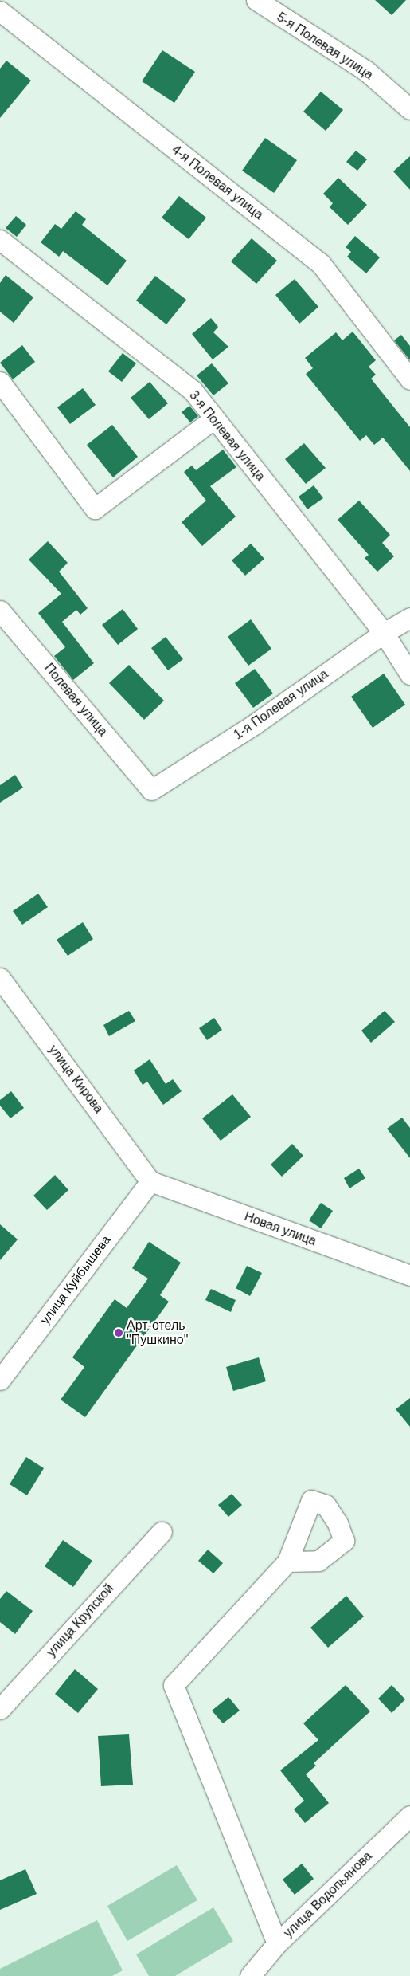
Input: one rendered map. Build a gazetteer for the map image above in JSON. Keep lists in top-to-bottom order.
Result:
{
  "streets": {
    "street": [
      "5-я Полевая улица",
      "4-я Полевая улица",
      "3-я Полевая улица",
      "Полевая улица",
      "1-я Полевая улица",
      "улица Кирова",
      "Новая улица",
      "улица Куйбышева",
      "улица Крупской",
      "улица Водопьянова"
    ]
  },
  "crossings": [
    ["3-я Полевая улица", "1-я Полевая улица"],
    ["Полевая улица", "1-я Полевая улица"],
    ["улица Кирова", "Новая улица"],
    ["улица Кирова", "улица Куйбышева"],
    ["Новая улица", "улица Куйбышева"]
  ],
  "places": ["Арт-отель \"Пушкино\""]
}
